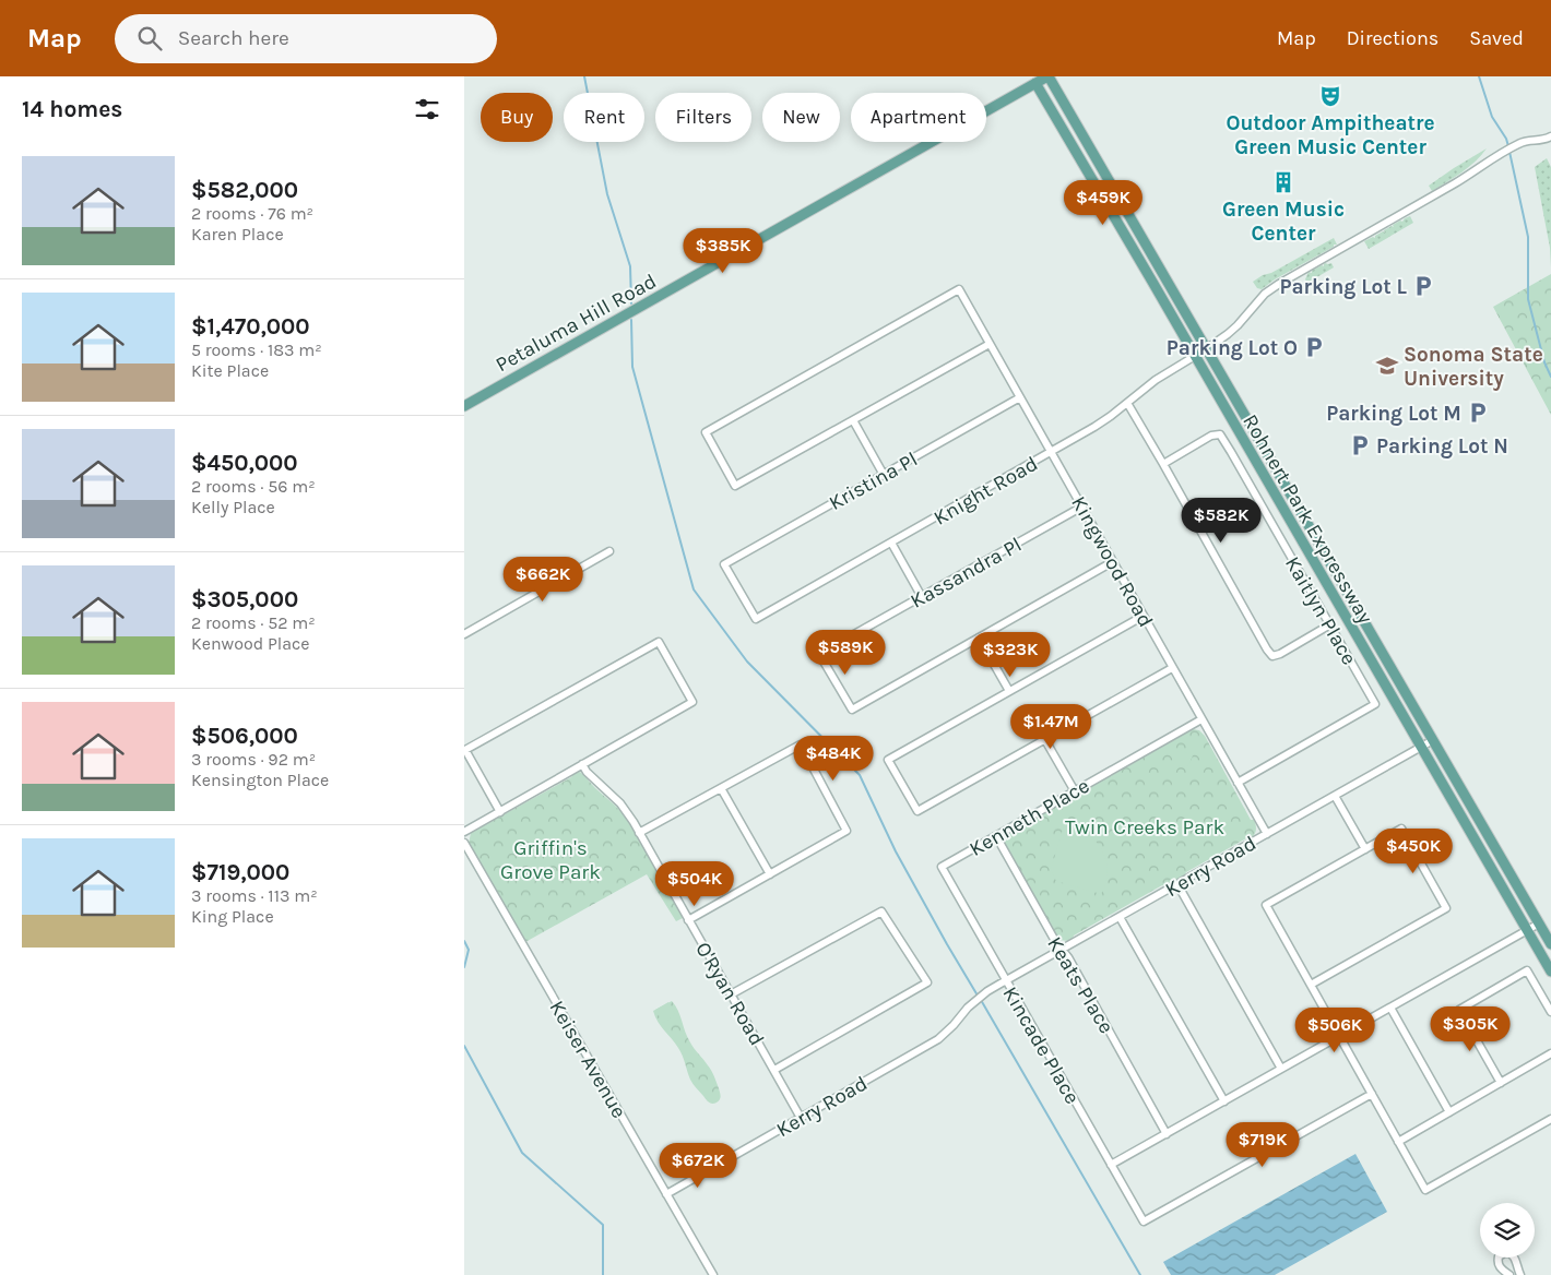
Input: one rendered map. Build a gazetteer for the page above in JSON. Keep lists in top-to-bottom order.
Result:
{
  "streets": {
    "main road": ["Petaluma Hill Road", "Rohnert Park Expressway"],
    "street": [
      "Kristina Pl",
      "Knight Road",
      "Kingwood Road",
      "Kassandra Pl",
      "Kaitlyn Place",
      "Kenneth Place",
      "Kerry Road",
      "Keats Place",
      "O'Ryan Road",
      "Kincade Place",
      "Keiser Avenue"
    ]
  },
  "crossings": [
    ["Petaluma Hill Road", "Rohnert Park Expressway"],
    ["Kristina Pl", "Knight Road"],
    ["Kristina Pl", "Kingwood Road"],
    ["Knight Road", "Rohnert Park Expressway"],
    ["Knight Road", "Kingwood Road"],
    ["Rohnert Park Expressway", "Kerry Road"],
    ["Kingwood Road", "Kassandra Pl"],
    ["Kingwood Road", "Kaitlyn Place"],
    ["Kingwood Road", "Kenneth Place"],
    ["Kingwood Road", "Kerry Road"],
    ["Kenneth Place", "Keats Place"],
    ["Kenneth Place", "Kincade Place"],
    ["Kerry Road", "Keats Place"],
    ["Kerry Road", "O'Ryan Road"],
    ["Kerry Road", "Kincade Place"],
    ["Kerry Road", "Keiser Avenue"]
  ],
  "parks": ["Twin Creeks Park", "Griffin's Grove Park"],
  "places": {
    "theatre": ["Outdoor Ampitheatre Green Music Center"],
    "building": ["Green Music Center"],
    "parking": [
      "Parking Lot L",
      "Parking Lot O",
      "Parking Lot M",
      "Parking Lot N"
    ],
    "school or university": ["Sonoma State University"]
  },
  "page": {
    "header": "Map",
    "search": "Search here",
    "nav": ["Map", "Directions", "Saved"],
    "heading": "14 homes",
    "chip": [
      "Buy",
      "Rent",
      "Filters",
      "New",
      "Apartment"
    ],
    "list": [
      {
        "name": "$582,000",
        "note": "2 rooms · 76 m² · Karen Place"
      },
      {
        "name": "$1,470,000",
        "note": "5 rooms · 183 m² · Kite Place"
      },
      {
        "name": "$450,000",
        "note": "2 rooms · 56 m² · Kelly Place"
      },
      {
        "name": "$305,000",
        "note": "2 rooms · 52 m² · Kenwood Place"
      },
      {
        "name": "$506,000",
        "note": "3 rooms · 92 m² · Kensington Place"
      },
      {
        "name": "$719,000",
        "note": "3 rooms · 113 m² · King Place"
      }
    ],
    "price": [
      "$459K",
      "$385K",
      "$582K",
      "$662K",
      "$589K",
      "$323K",
      "$1.47M",
      "$484K",
      "$450K",
      "$504K",
      "$305K",
      "$506K",
      "$719K",
      "$672K"
    ]
  }
}
